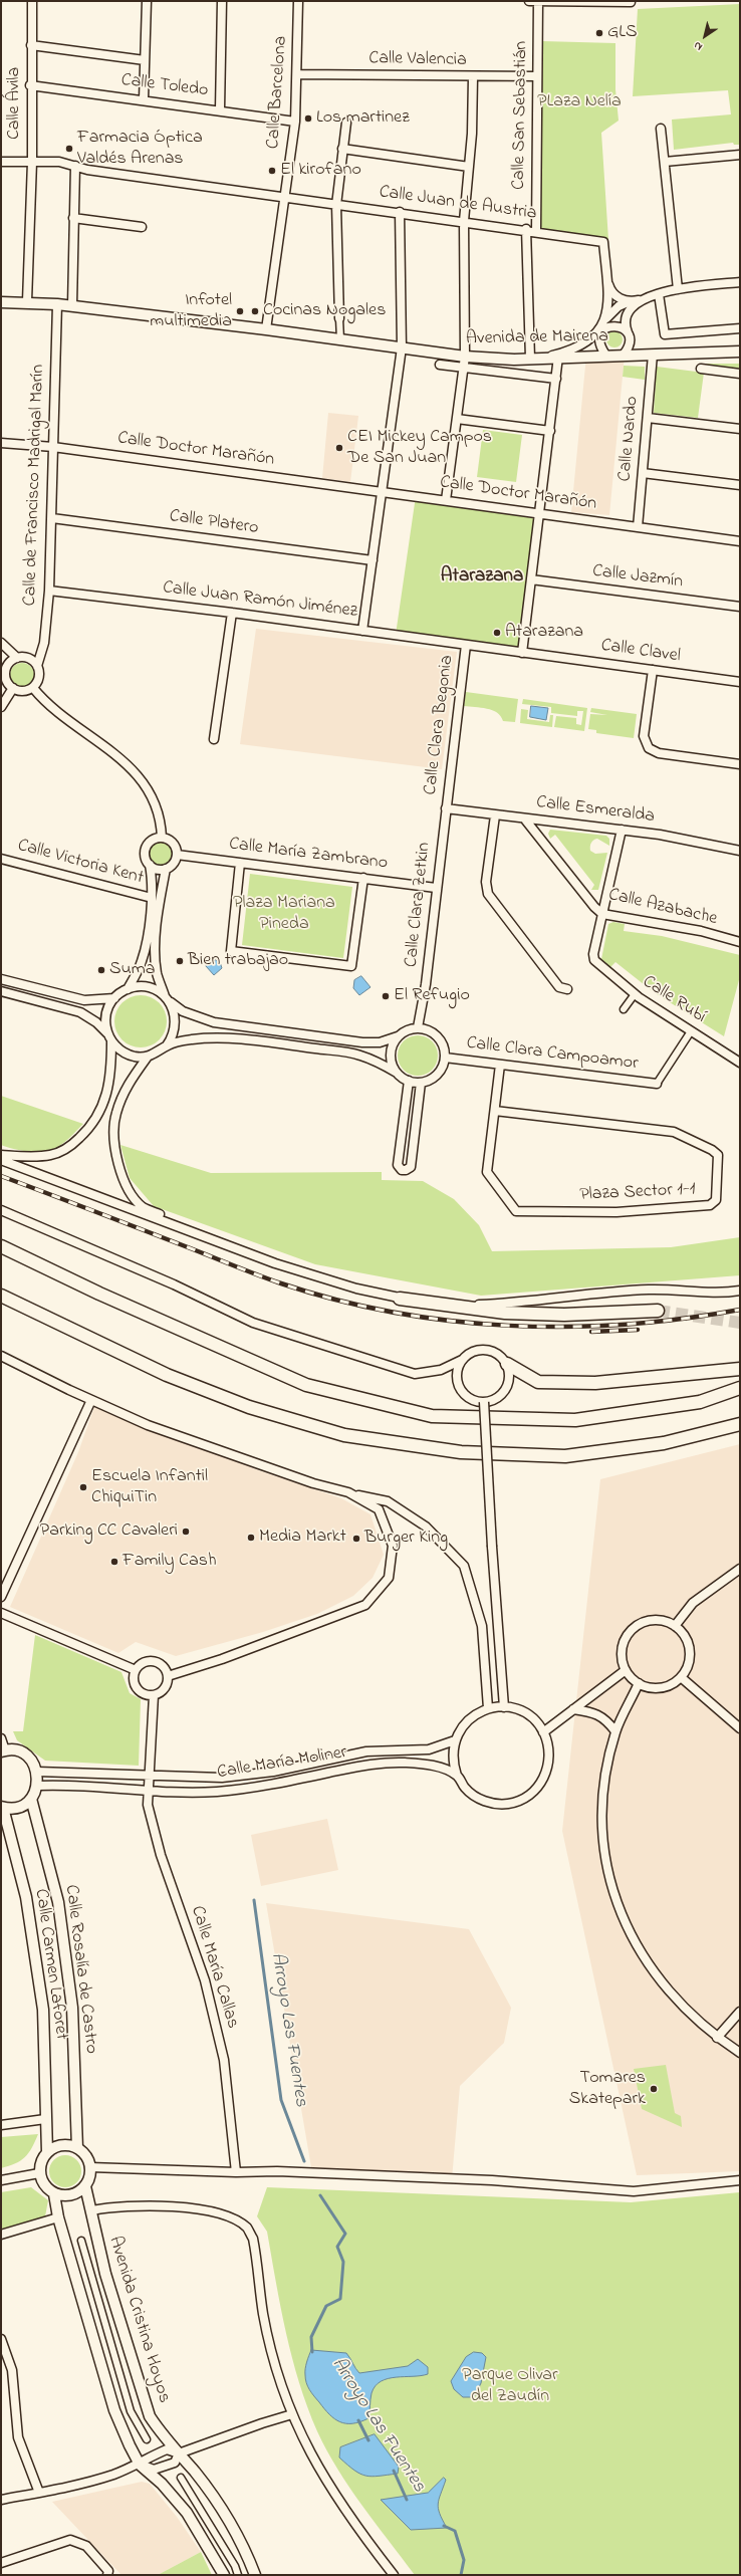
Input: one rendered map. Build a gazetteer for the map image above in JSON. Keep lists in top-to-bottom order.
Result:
{
  "streets": {
    "street": [
      "Calle Valencia",
      "Calle Toledo",
      "Calle Barcelona",
      "Calle Ávila",
      "Calle San Sebastián",
      "Calle Juan de Austria",
      "Avenida de Mairena",
      "Calle Nardo",
      "Calle Doctor Marañón",
      "Calle de Francisco Madrigal Marín",
      "Calle Platero",
      "Calle Jazmín",
      "Calle Juan Ramón Jiménez",
      "Calle Clavel",
      "Calle Clara Begonia",
      "Calle Esmeralda",
      "Calle María Zambrano",
      "Calle Victoria Kent",
      "Calle Clara Zetkin",
      "Calle Azabache",
      "Calle Rubí",
      "Calle Clara Campoamor",
      "Plaza Sector 1-1",
      "Calle María Moliner",
      "Calle Carmen Laforet",
      "Calle María Callas",
      "Calle Rosalía de Castro",
      "Avenida Cristina Hoyos"
    ]
  },
  "crossings": [
    ["Calle Valencia", "Calle Barcelona"],
    ["Calle Valencia", "Calle San Sebastián"],
    ["Calle Toledo", "Calle Barcelona"],
    ["Calle Toledo", "Calle Ávila"],
    ["Calle Barcelona", "Calle Juan de Austria"],
    ["Calle Barcelona", "Avenida de Mairena"],
    ["Calle Ávila", "Calle Juan de Austria"],
    ["Calle Ávila", "Avenida de Mairena"],
    ["Calle San Sebastián", "Calle Juan de Austria"],
    ["Calle Juan de Austria", "Avenida de Mairena"],
    ["Avenida de Mairena", "Calle Nardo"],
    ["Avenida de Mairena", "Calle de Francisco Madrigal Marín"],
    ["Calle Nardo", "Calle Doctor Marañón"],
    ["Calle Doctor Marañón", "Calle de Francisco Madrigal Marín"],
    ["Calle de Francisco Madrigal Marín", "Calle Platero"],
    ["Calle de Francisco Madrigal Marín", "Calle Juan Ramón Jiménez"],
    ["Calle Juan Ramón Jiménez", "Calle Clavel"],
    ["Calle Juan Ramón Jiménez", "Calle Clara Begonia"],
    ["Calle Clavel", "Calle Clara Begonia"],
    ["Calle Clara Begonia", "Calle Esmeralda"],
    ["Calle Clara Begonia", "Calle Clara Zetkin"],
    ["Calle Esmeralda", "Calle Clara Zetkin"],
    ["Calle Esmeralda", "Calle Azabache"],
    ["Calle María Zambrano", "Calle Clara Zetkin"],
    ["Calle Clara Zetkin", "Calle Clara Campoamor"],
    ["Calle Azabache", "Calle Rubí"],
    ["Calle Clara Campoamor", "Plaza Sector 1-1"],
    ["Calle María Moliner", "Calle María Callas"],
    ["Calle Carmen Laforet", "Calle Rosalía de Castro"],
    ["Calle Carmen Laforet", "Avenida Cristina Hoyos"],
    ["Calle Rosalía de Castro", "Avenida Cristina Hoyos"]
  ],
  "districts": ["Atarazana"],
  "water": ["Arroyo Las Fuentes"],
  "parks": ["PLaza Nelía", "Plaza Mariana Pineda", "Parque Olivar del Zaudín"],
  "places": [
    "GLS",
    "Los martinez",
    "Farmacia Óptica Valdés Arenas",
    "El kirofano",
    "Infotel multimedia",
    "Cocinas Nogales",
    "CEI Mickey Campos De San Juan",
    "Atarazana",
    "Bien trabajao",
    "Suma",
    "El Refugio",
    "Escuela Infantil ChiquiTin",
    "Parking CC Cavaleri",
    "Media Markt",
    "Burger King",
    "Family Cash",
    "Tomares Skatepark"
  ],
  "north": "bottom left"
}
